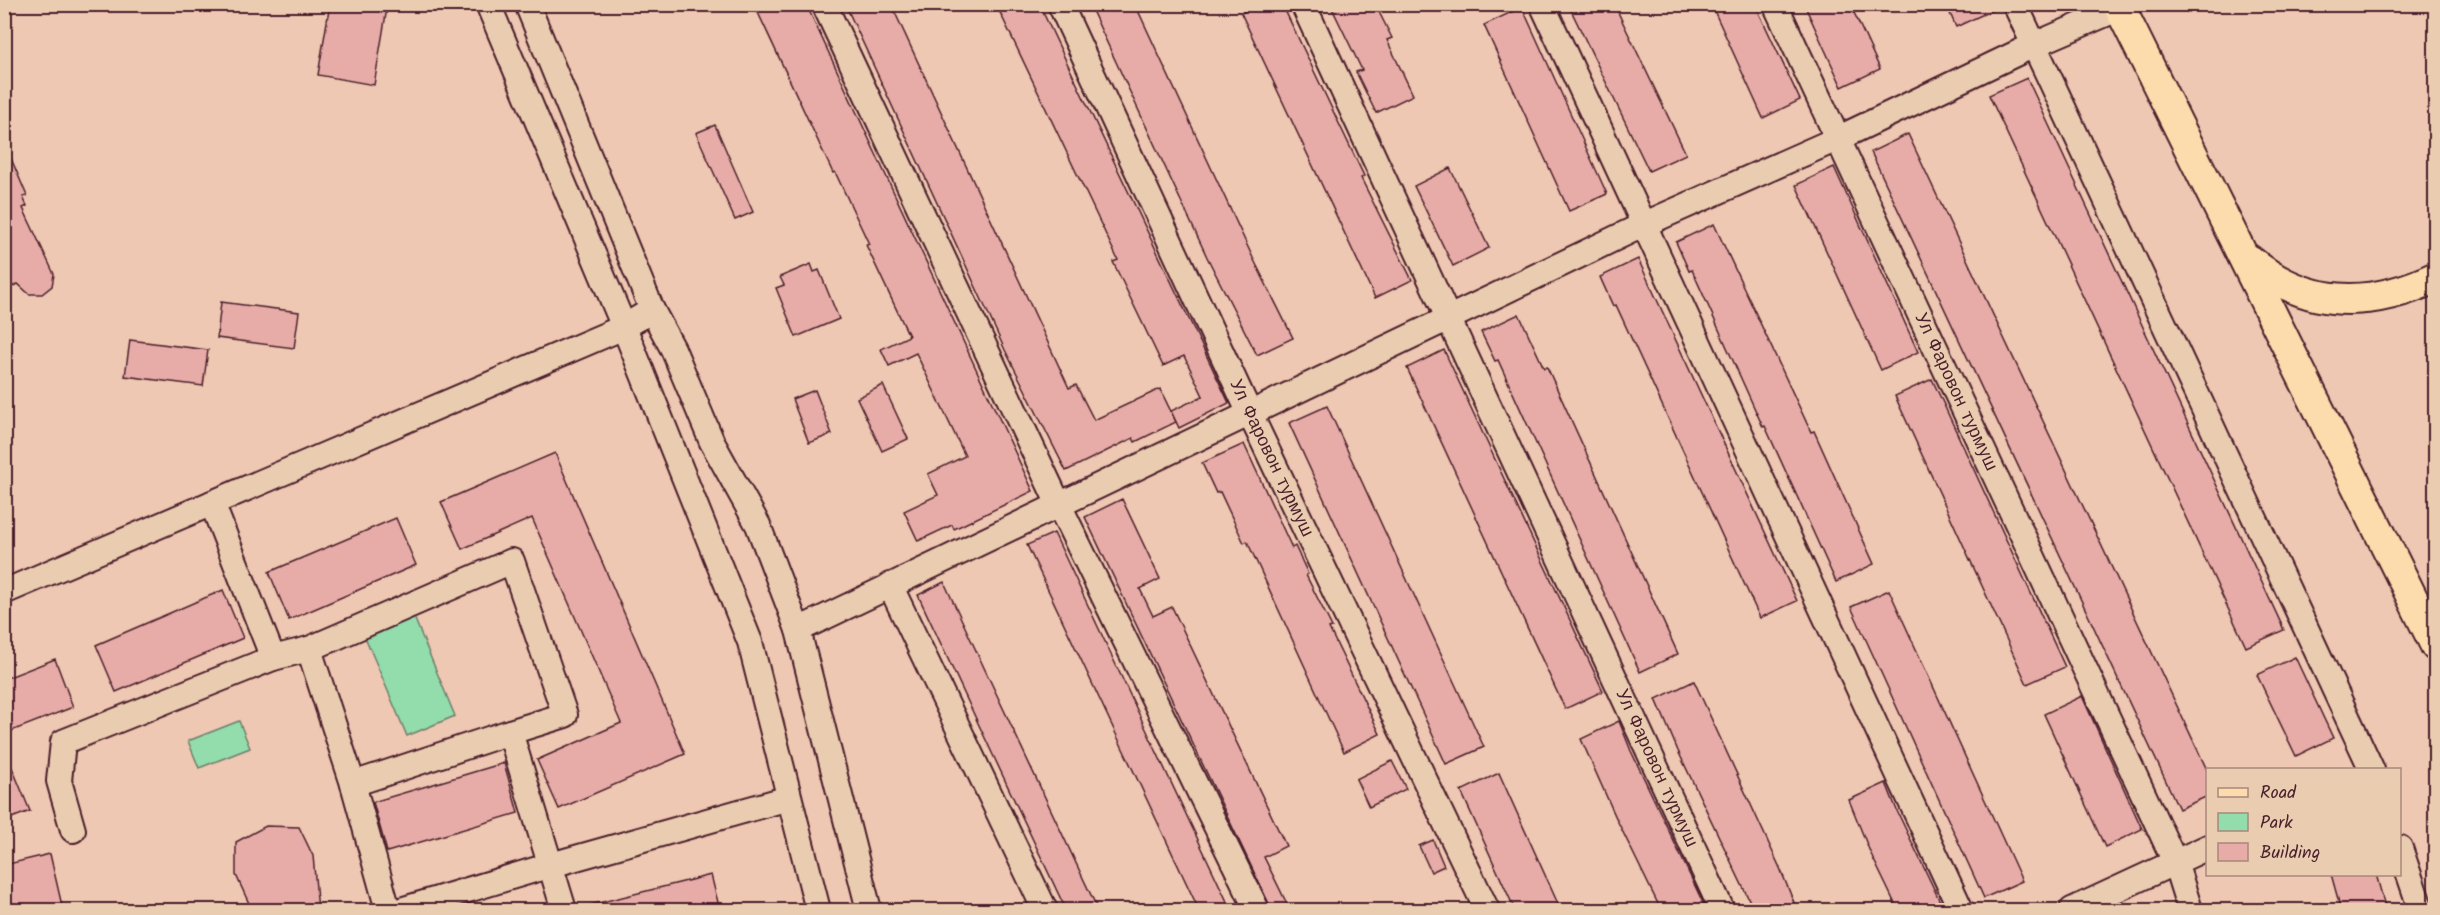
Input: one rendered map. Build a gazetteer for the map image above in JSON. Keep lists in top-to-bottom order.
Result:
{
  "streets": {
    "street": ["Ул Фаровон турмуш"]
  },
  "legend": ["Road", "Park", "Building"]
}
